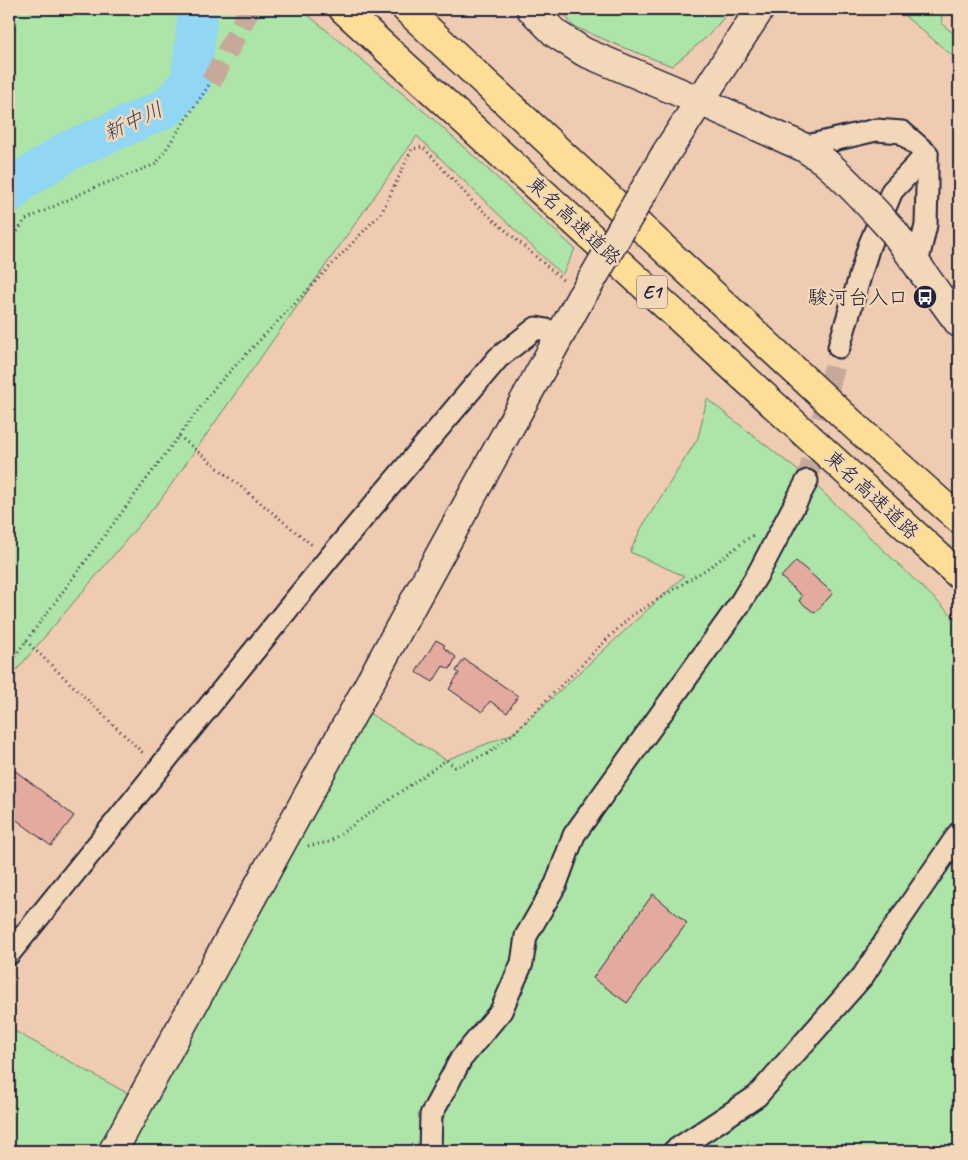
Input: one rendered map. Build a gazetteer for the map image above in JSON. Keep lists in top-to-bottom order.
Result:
{
  "streets": {
    "highway": ["東名高速道路", "E1"]
  },
  "water": ["新中川"],
  "places": {
    "bus stop": ["駿河台入口"]
  }
}
